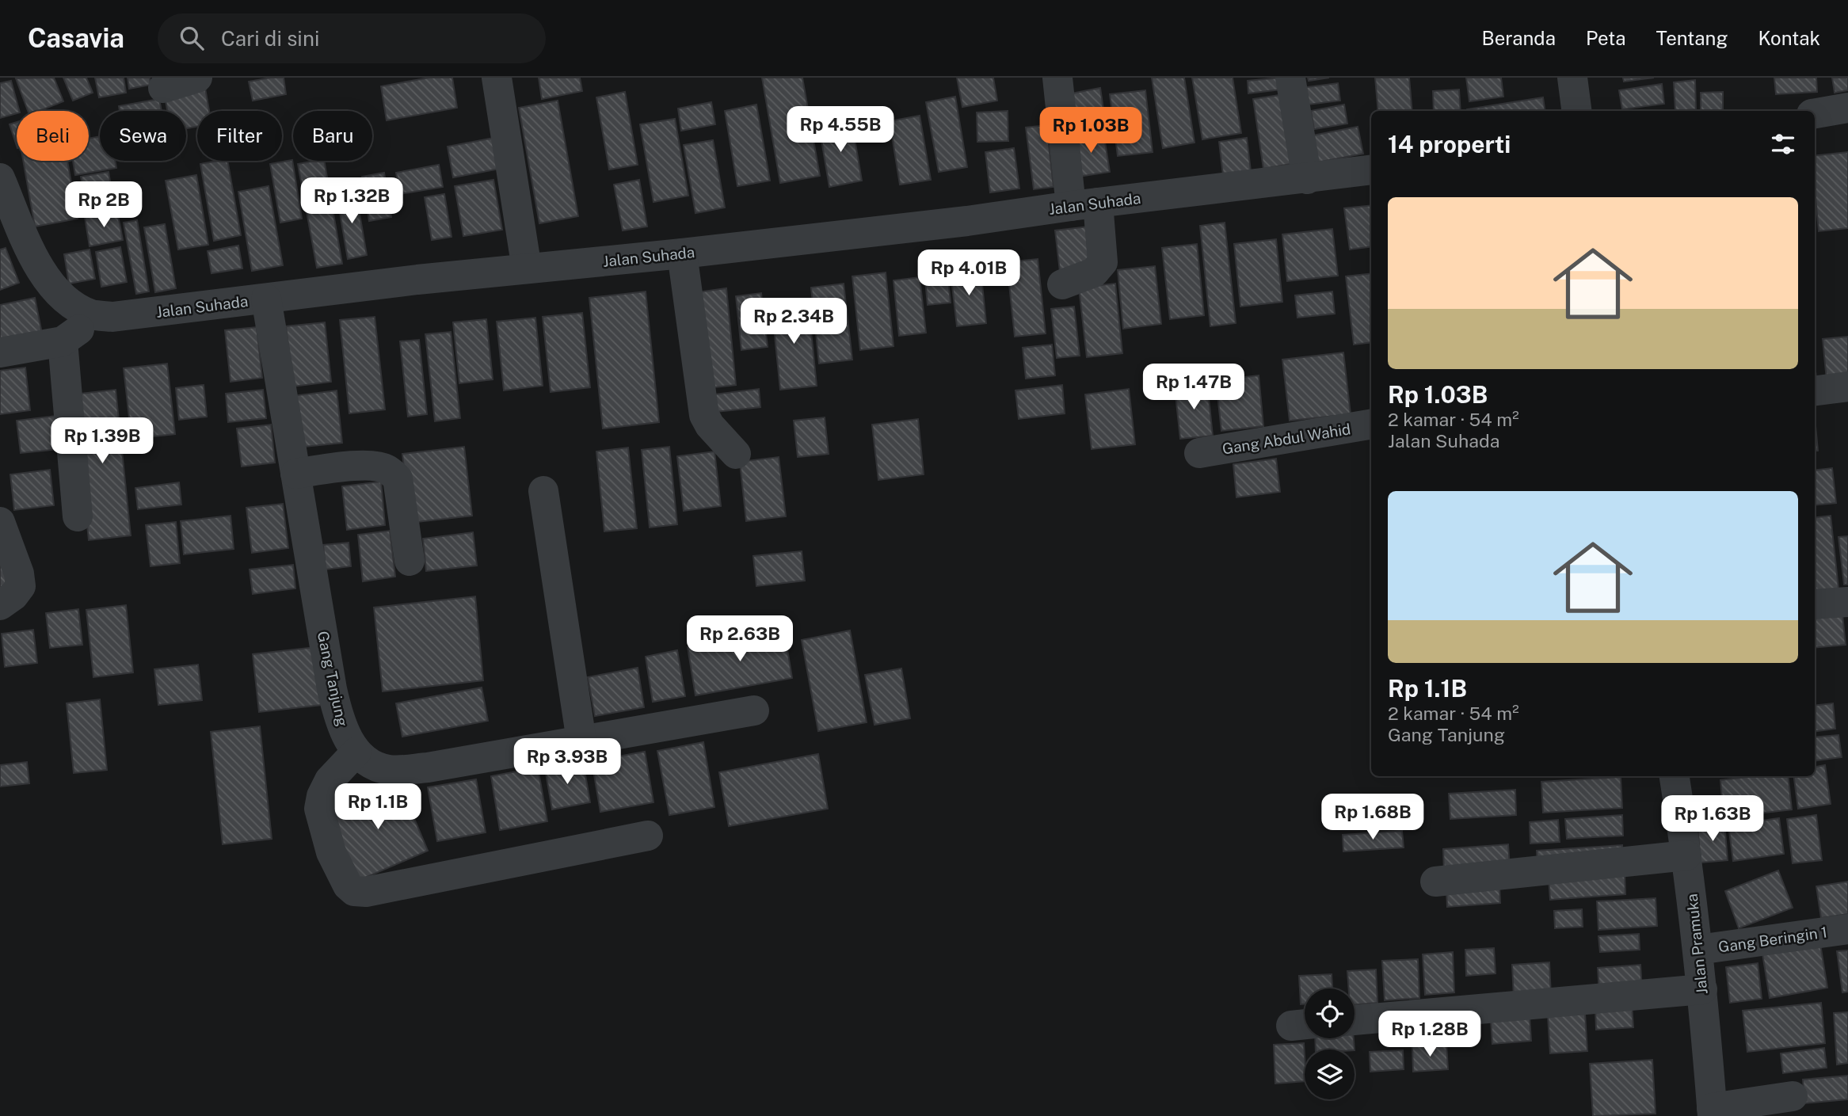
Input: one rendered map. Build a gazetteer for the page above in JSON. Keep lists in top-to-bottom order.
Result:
{
  "streets": {
    "street": [
      "Jalan Suhada",
      "Gang Abdul Wahid",
      "Gang Tanjung",
      "Gang Beringin 1",
      "Jalan Pramuka"
    ]
  },
  "crossings": [
    ["Jalan Suhada", "Gang Tanjung"],
    ["Gang Beringin 1", "Jalan Pramuka"]
  ],
  "page": {
    "header": "Casavia",
    "search": "Cari di sini",
    "nav": [
      "Beranda",
      "Peta",
      "Tentang",
      "Kontak"
    ],
    "price": [
      "Rp 4.55B",
      "Rp 1.03B",
      "Rp 1.32B",
      "Rp 2B",
      "Rp 4.01B",
      "Rp 2.34B",
      "Rp 1.47B",
      "Rp 1.39B",
      "Rp 2.63B",
      "Rp 3.93B",
      "Rp 1.1B",
      "Rp 1.68B",
      "Rp 1.63B",
      "Rp 1.28B"
    ],
    "chip": [
      "Beli",
      "Sewa",
      "Filter",
      "Baru"
    ],
    "heading": "14 properti",
    "list": [
      {
        "name": "Rp 1.03B",
        "note": "2 kamar · 54 m² · Jalan Suhada"
      },
      {
        "name": "Rp 1.1B",
        "note": "2 kamar · 54 m² · Gang Tanjung"
      }
    ]
  }
}
